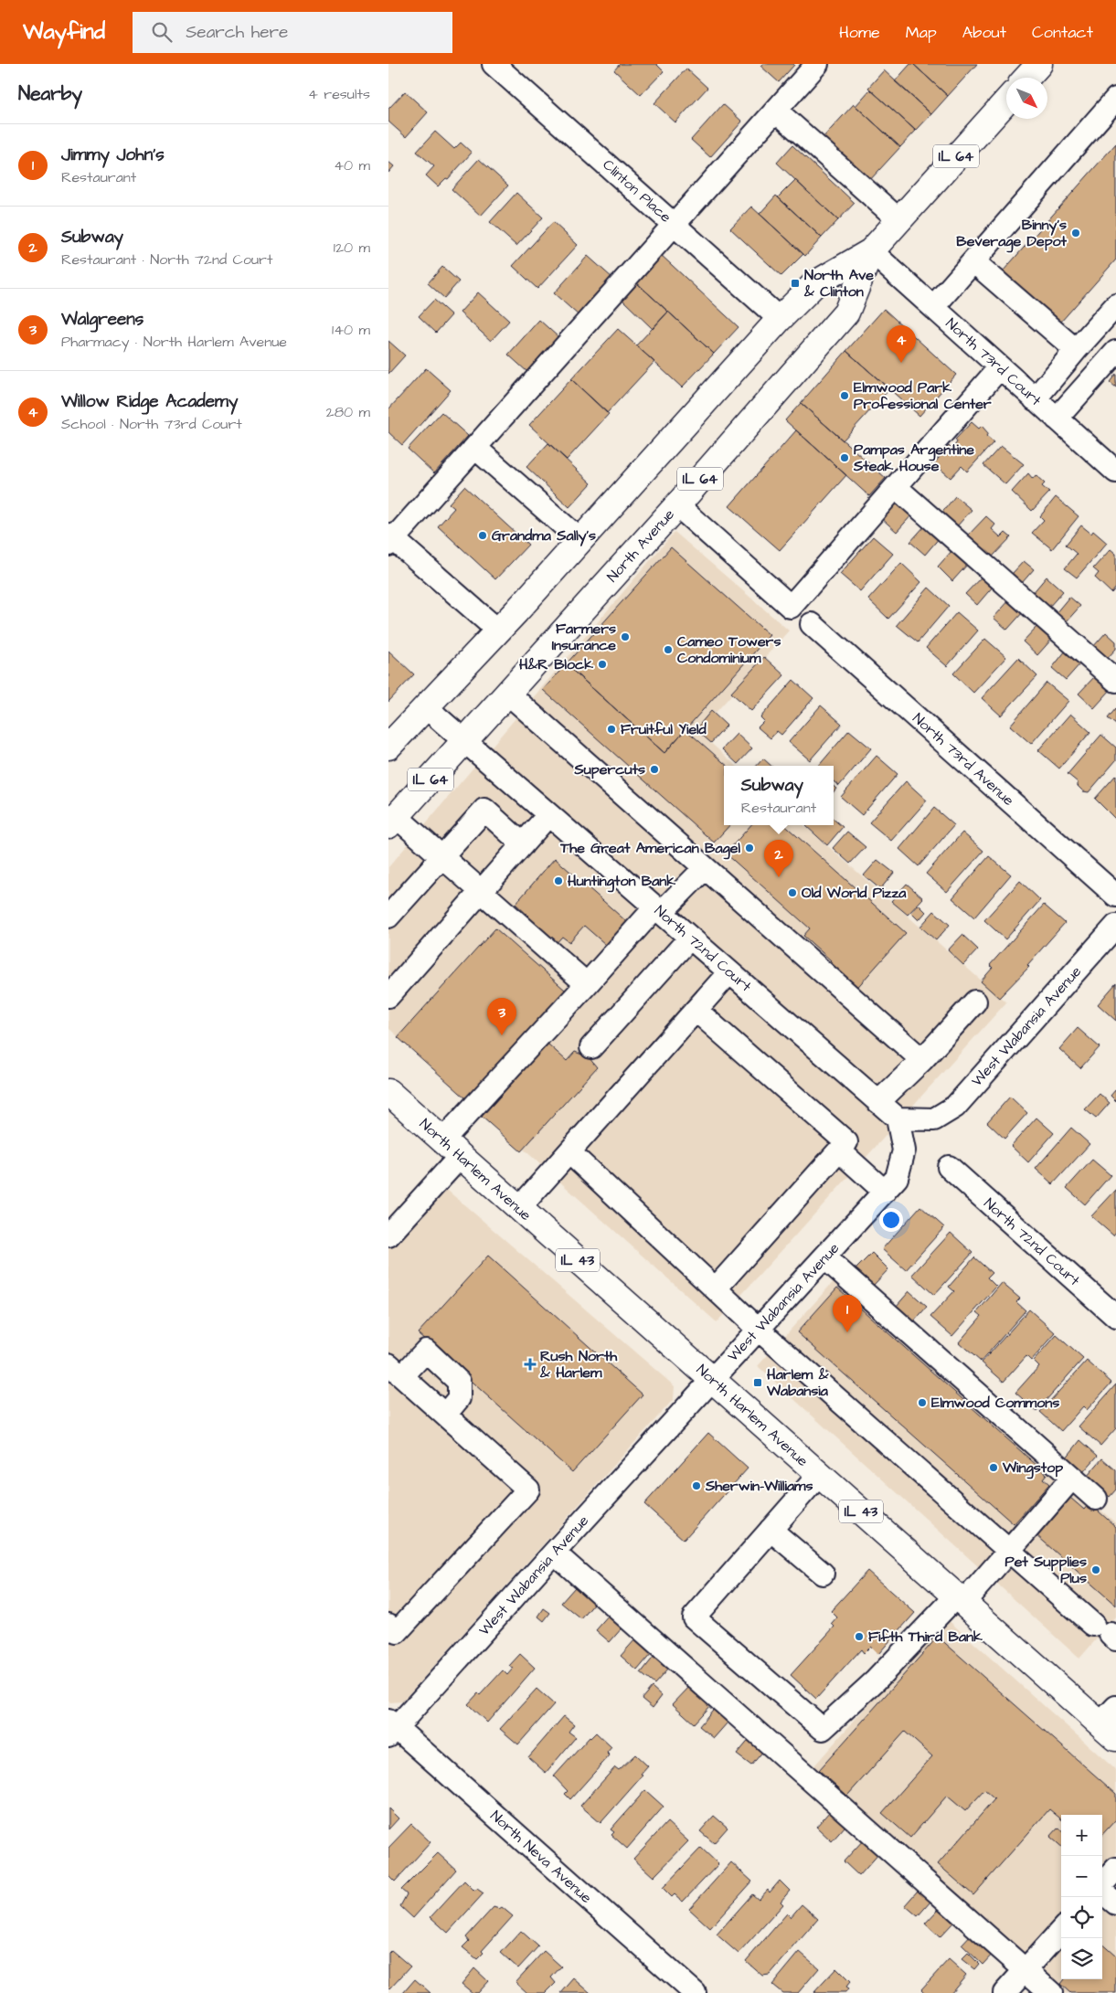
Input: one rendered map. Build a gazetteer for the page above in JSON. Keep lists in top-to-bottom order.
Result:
{
  "streets": {
    "main road": [
      "IL 64",
      "North Avenue",
      "North Harlem Avenue",
      "IL 43"
    ],
    "street": [
      "Clinton Place",
      "North 73rd Court",
      "North 73rd Avenue",
      "North 72nd Court",
      "West Wabansia Avenue",
      "North Neva Avenue"
    ]
  },
  "crossings": [
    ["Clinton Place", "North Avenue"],
    ["North 73rd Court", "North Avenue"],
    ["North Avenue", "North 72nd Court"],
    ["North 72nd Court", "West Wabansia Avenue"],
    ["West Wabansia Avenue", "North Harlem Avenue"],
    ["West Wabansia Avenue", "North Neva Avenue"]
  ],
  "places": {
    "other": [
      "Binny's Beverage Depot",
      "Elmwood Park Professional Center",
      "Pampas Argentine Steak House",
      "Grandma Sally's",
      "Farmers Insurance",
      "Cameo Towers Condominium",
      "H&R Block",
      "Fruitful Yield",
      "Supercuts",
      "The Great American Bagel",
      "Huntington Bank",
      "Old World Pizza",
      "Elmwood Commons",
      "Wingstop",
      "Sherwin-Williams",
      "Pet Supplies Plus",
      "Fifth Third Bank"
    ],
    "transit": ["North Ave & Clinton", "Harlem & Wabansia"],
    "health": ["Rush North & Harlem"]
  },
  "north": "bottom right",
  "page": {
    "header": "Wayfind",
    "search": "Search here",
    "nav": [
      "Home",
      "Map",
      "About",
      "Contact"
    ],
    "heading": ["Nearby", "4 results"],
    "list": [
      {
        "mark": "1",
        "name": "Jimmy John's",
        "note": "Restaurant",
        "value": "40 m"
      },
      {
        "mark": "2",
        "name": "Subway",
        "note": "Restaurant · North 72nd Court",
        "value": "120 m"
      },
      {
        "mark": "3",
        "name": "Walgreens",
        "note": "Pharmacy · North Harlem Avenue",
        "value": "140 m"
      },
      {
        "mark": "4",
        "name": "Willow Ridge Academy",
        "note": "School · North 73rd Court",
        "value": "280 m"
      }
    ],
    "pins": [
      "4",
      "2",
      "3",
      "1"
    ],
    "popup": ["Subway", "Restaurant"],
    "map_buttons": ["+", "−"]
  }
}
